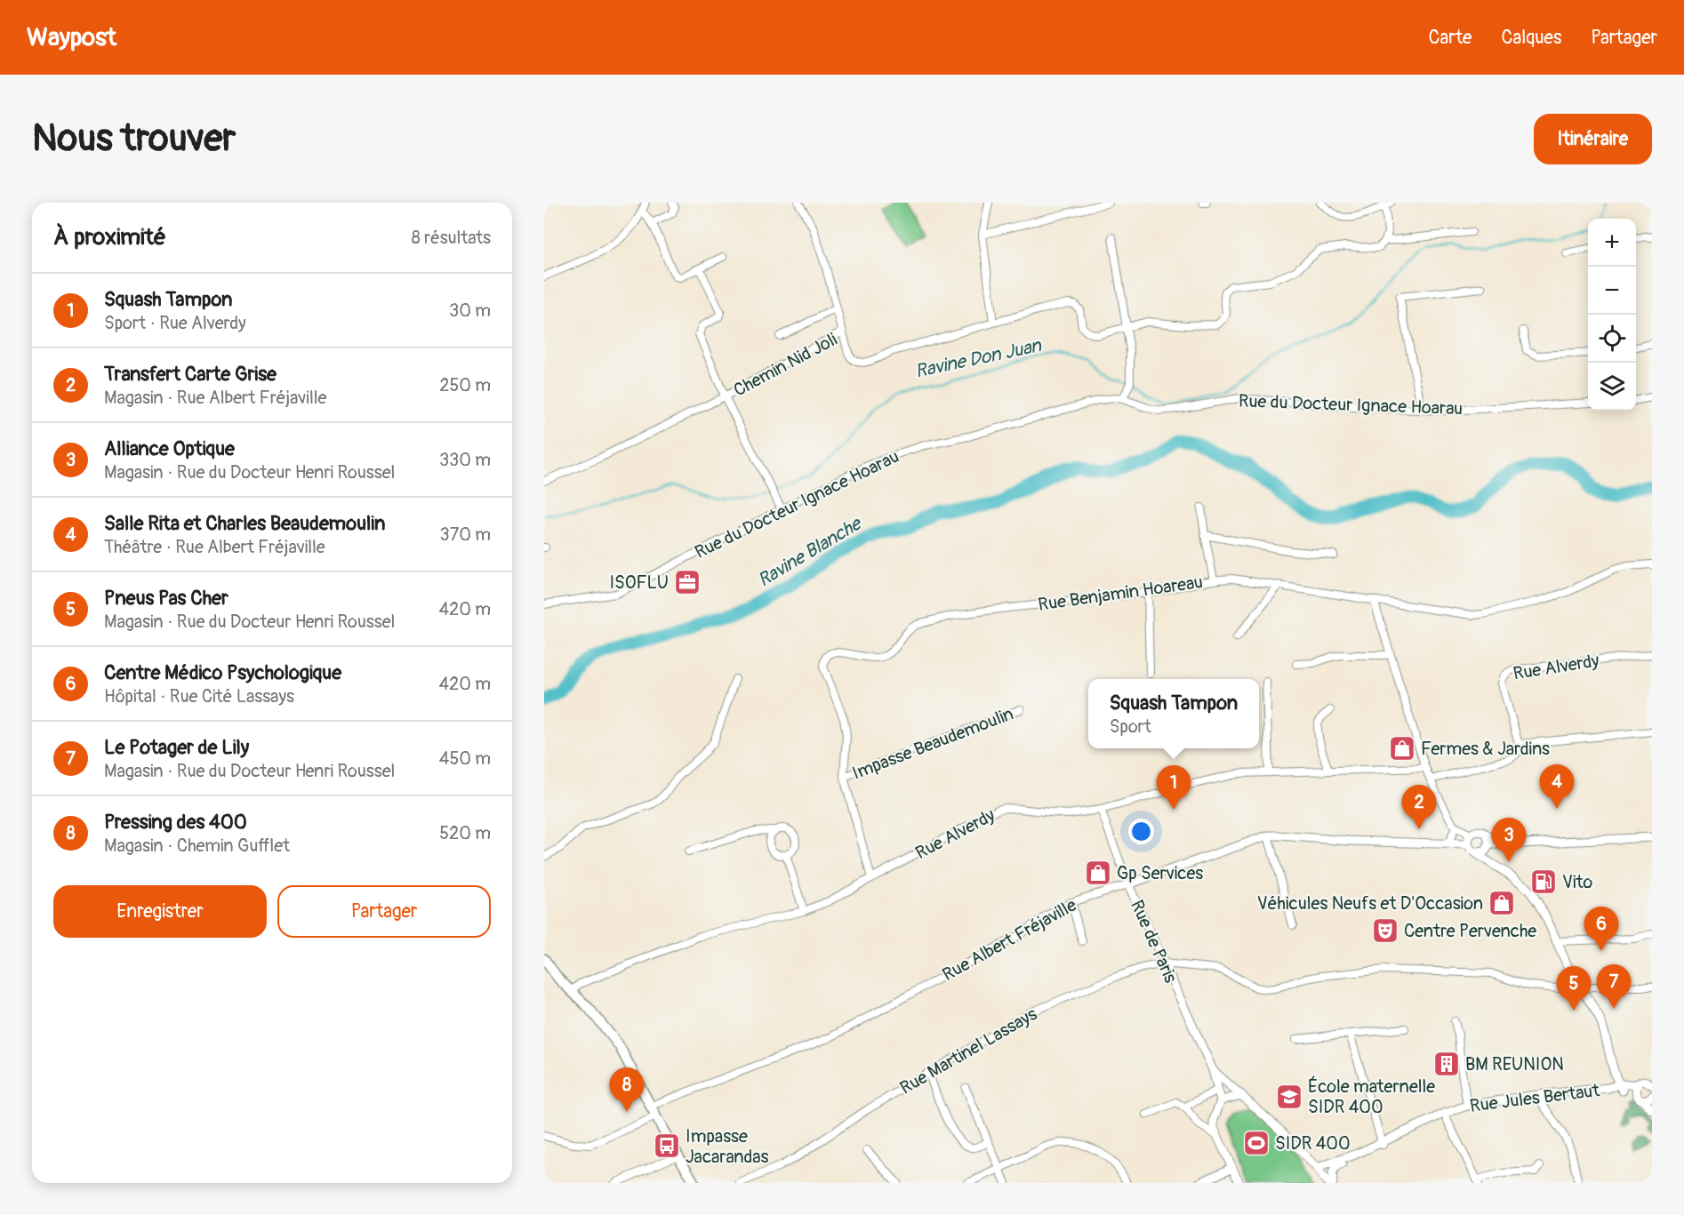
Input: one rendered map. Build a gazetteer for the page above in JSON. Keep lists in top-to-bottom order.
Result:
{
  "streets": {
    "street": [
      "Chemin Nid Joli",
      "Rue du Docteur Ignace Hoarau",
      "Rue Benjamin Hoareau",
      "Rue Alverdy",
      "Impasse Beaudemoulin",
      "Rue Albert Fréjaville",
      "Rue de Paris",
      "Rue Martinel Lassays",
      "Rue Jules Bertaut"
    ]
  },
  "crossings": [
    ["Rue Benjamin Hoareau", "Rue Alverdy"],
    ["Rue Benjamin Hoareau", "Impasse Beaudemoulin"],
    ["Rue Alverdy", "Rue de Paris"],
    ["Rue Albert Fréjaville", "Rue de Paris"],
    ["Rue de Paris", "Rue Martinel Lassays"],
    ["Rue de Paris", "Rue Jules Bertaut"]
  ],
  "water": ["Ravine Don Juan", "Ravine Blanche"],
  "places": {
    "office": ["ISOFLU"],
    "shop": ["Fermes & Jardins", "Gp Services", "Véhicules Neufs et D'Occasion"],
    "fuel station": ["Vito"],
    "theatre": ["Centre Pervenche"],
    "building": ["BM REUNION"],
    "school or university": ["École maternelle SIDR 400"],
    "sports": ["SIDR 400"],
    "bus stop": ["Impasse Jacarandas"]
  },
  "page": {
    "header": "Waypost",
    "nav": ["Carte", "Calques", "Partager"],
    "buttons": [
      "Itinéraire",
      ["Enregistrer", "Partager"]
    ],
    "title": "Nous trouver",
    "heading": ["À proximité", "8 résultats"],
    "map_buttons": ["+", "−"],
    "list": [
      {
        "mark": "1",
        "name": "Squash Tampon",
        "note": "Sport · Rue Alverdy",
        "value": "30 m"
      },
      {
        "mark": "2",
        "name": "Transfert Carte Grise",
        "note": "Magasin · Rue Albert Fréjaville",
        "value": "250 m"
      },
      {
        "mark": "3",
        "name": "Alliance Optique",
        "note": "Magasin · Rue du Docteur Henri Roussel",
        "value": "330 m"
      },
      {
        "mark": "4",
        "name": "Salle Rita et Charles Beaudemoulin",
        "note": "Théâtre · Rue Albert Fréjaville",
        "value": "370 m"
      },
      {
        "mark": "5",
        "name": "Pneus Pas Cher",
        "note": "Magasin · Rue du Docteur Henri Roussel",
        "value": "420 m"
      },
      {
        "mark": "6",
        "name": "Centre Médico Psychologique",
        "note": "Hôpital · Rue Cité Lassays",
        "value": "420 m"
      },
      {
        "mark": "7",
        "name": "Le Potager de Lily",
        "note": "Magasin · Rue du Docteur Henri Roussel",
        "value": "450 m"
      },
      {
        "mark": "8",
        "name": "Pressing des 400",
        "note": "Magasin · Chemin Gufflet",
        "value": "520 m"
      }
    ],
    "popup": ["Squash Tampon", "Sport"],
    "pins": [
      "4",
      "1",
      "2",
      "3",
      "6",
      "7",
      "5",
      "8"
    ]
  }
}
